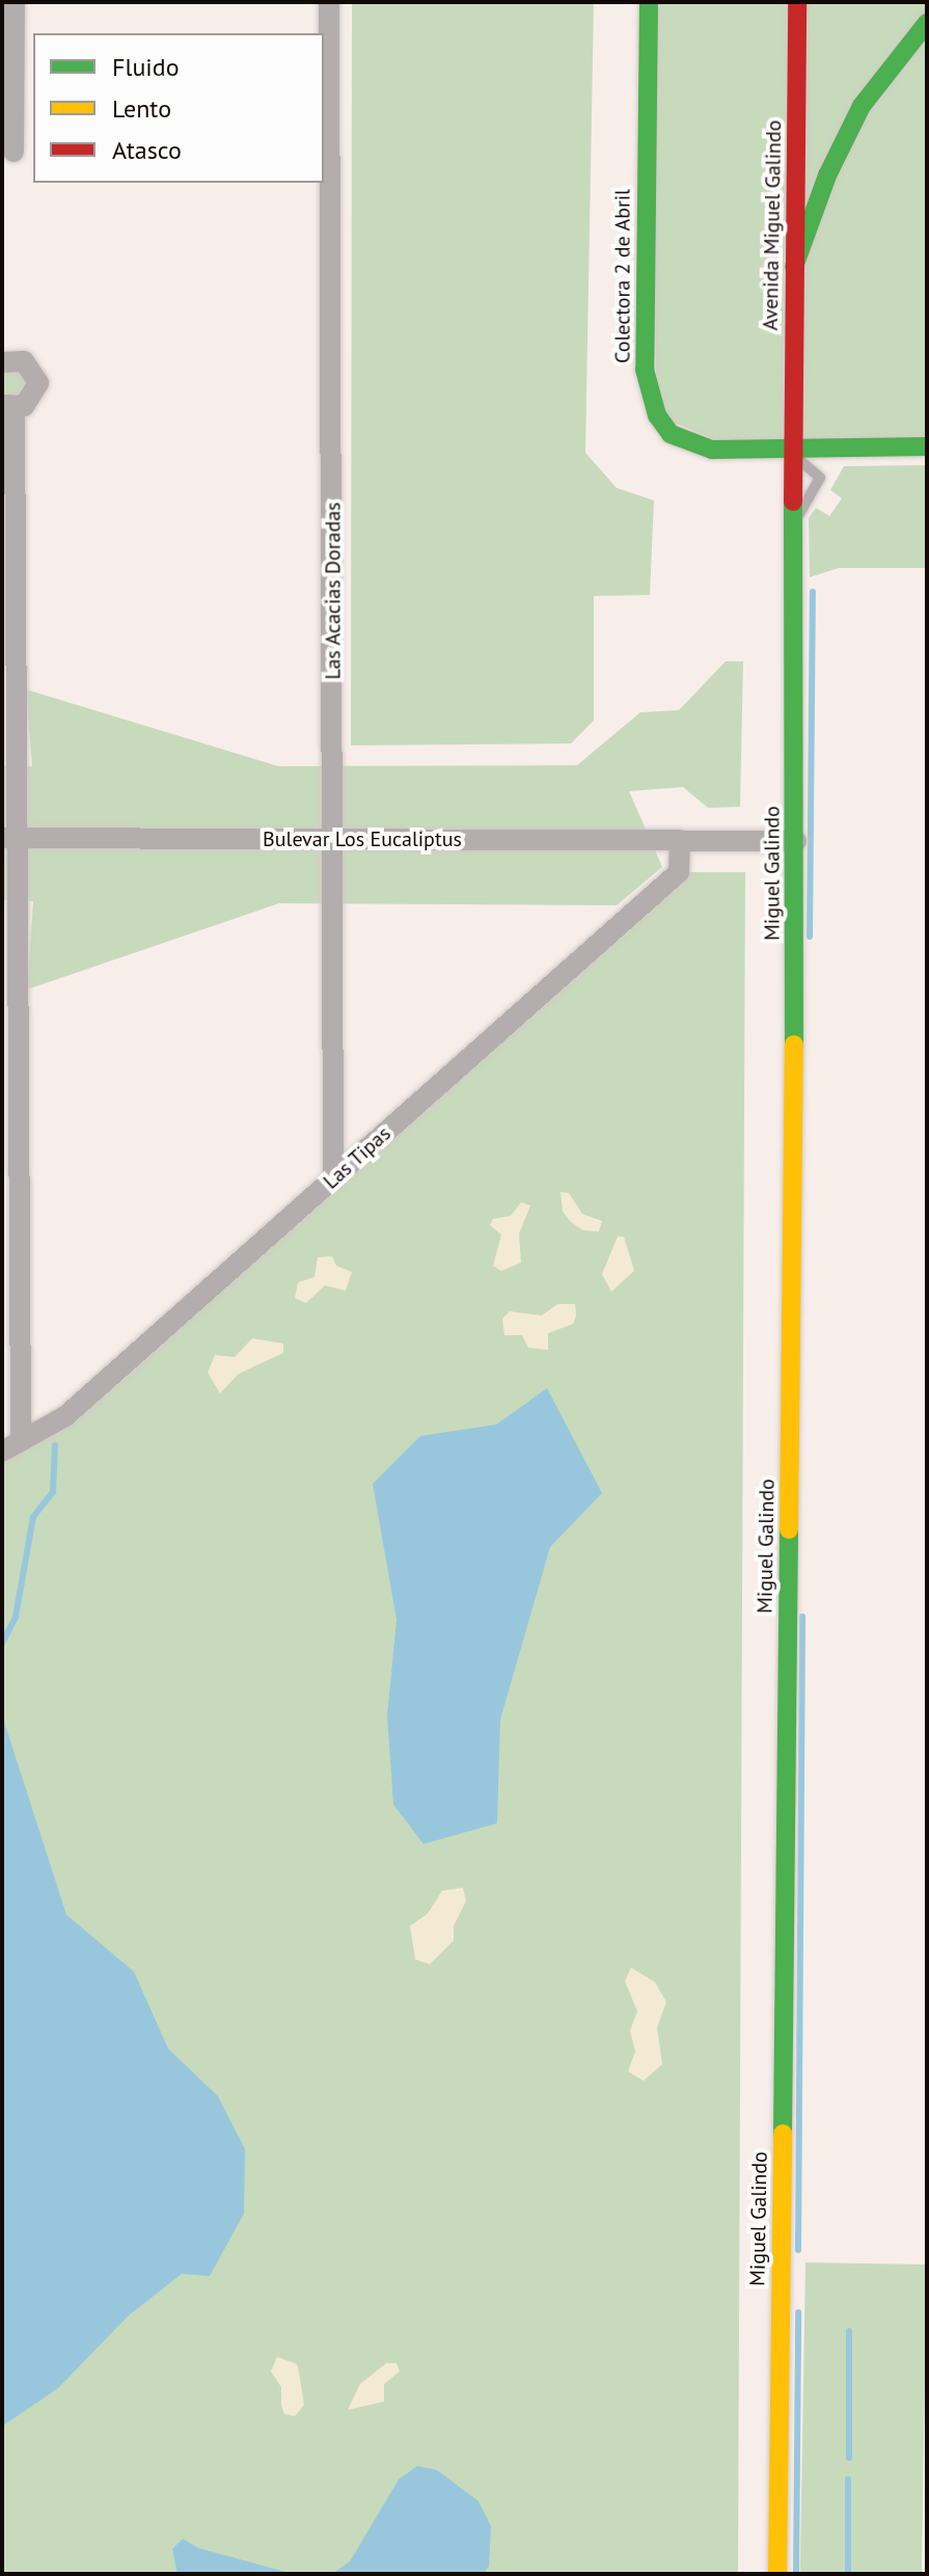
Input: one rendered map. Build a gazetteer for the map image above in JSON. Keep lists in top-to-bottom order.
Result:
{
  "streets": {
    "main road": ["Avenida Miguel Galindo", "Colectora 2 de Abril", "Miguel Galindo"],
    "street": ["Las Acacias Doradas", "Bulevar Los Eucaliptus", "Las Tipas"]
  },
  "crossings": [
    ["Avenida Miguel Galindo", "Colectora 2 de Abril"],
    ["Avenida Miguel Galindo", "Miguel Galindo"],
    ["Colectora 2 de Abril", "Miguel Galindo"],
    ["Las Acacias Doradas", "Bulevar Los Eucaliptus"],
    ["Las Acacias Doradas", "Las Tipas"],
    ["Bulevar Los Eucaliptus", "Miguel Galindo"],
    ["Bulevar Los Eucaliptus", "Las Tipas"]
  ],
  "legend": ["Fluido", "Lento", "Atasco"]
}
